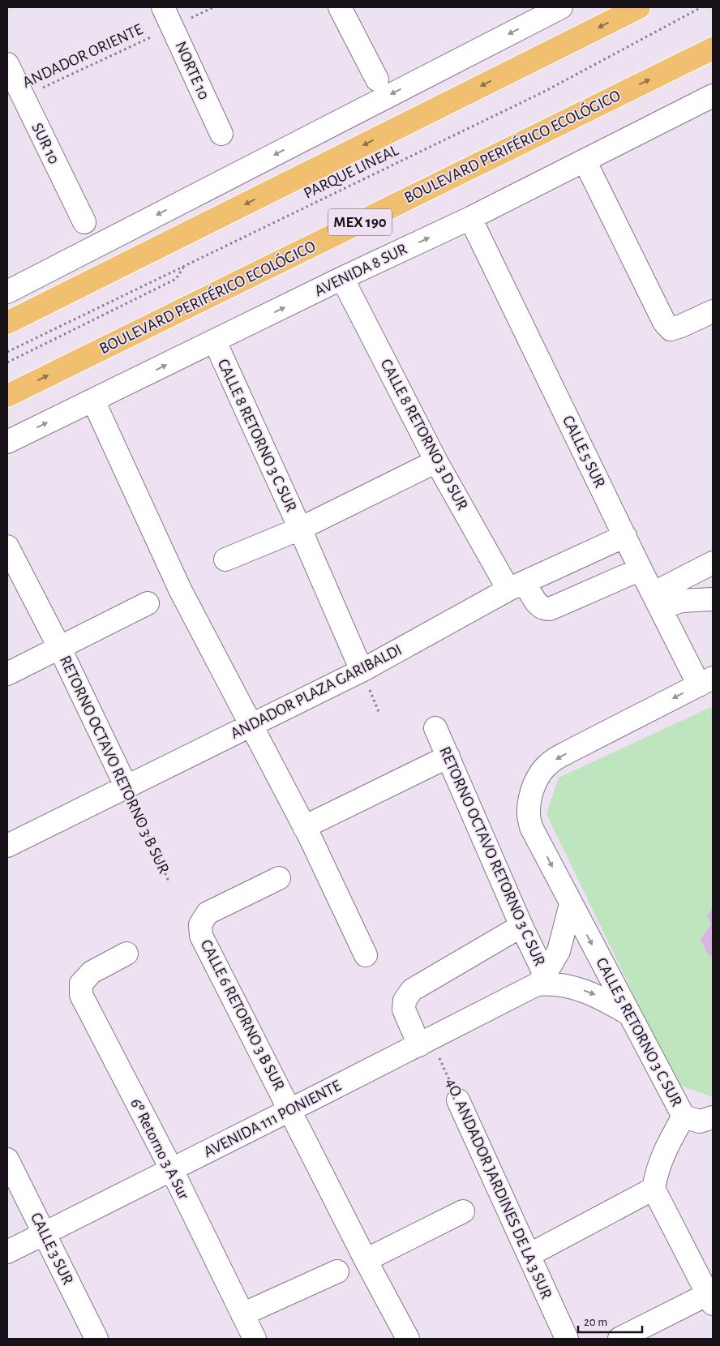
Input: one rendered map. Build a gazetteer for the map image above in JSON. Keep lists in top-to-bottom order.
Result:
{
  "streets": {
    "highway": ["BOULEVARD PERIFÉRICO ECOLÓGICO", "MEX 190"],
    "street": [
      "NORTE 10",
      "SUR 10",
      "AVENIDA 8 SUR",
      "CALLE 8 RETORNO 3 D SUR",
      "CALLE 8 RETORNO 3 C SUR",
      "CALLE 5 SUR",
      "ANDADOR PLAZA GARIBALDI",
      "RETORNO OCTAVO RETORNO 3 B SUR",
      "RETORNO OCTAVO RETORNO 3 C SUR",
      "CALLE 6 RETORNO 3 B SUR",
      "CALLE 5 RETORNO 3 C SUR",
      "AVENIDA 111 PONIENTE",
      "6º Retorno 3 A Sur",
      "4O. ANDADOR JARDINES DE LA 3 SUR",
      "CALLE 3 SUR"
    ],
    "path": ["ANDADOR ORIENTE", "PARQUE LINEAL"]
  },
  "crossings": [
    ["ANDADOR ORIENTE", "NORTE 10"],
    ["ANDADOR ORIENTE", "SUR 10"],
    ["AVENIDA 8 SUR", "CALLE 8 RETORNO 3 D SUR"],
    ["AVENIDA 8 SUR", "CALLE 8 RETORNO 3 C SUR"],
    ["AVENIDA 8 SUR", "CALLE 5 SUR"],
    ["CALLE 8 RETORNO 3 D SUR", "CALLE 5 SUR"],
    ["CALLE 8 RETORNO 3 D SUR", "ANDADOR PLAZA GARIBALDI"],
    ["CALLE 5 SUR", "ANDADOR PLAZA GARIBALDI"],
    ["CALLE 5 SUR", "CALLE 5 RETORNO 3 C SUR"],
    ["ANDADOR PLAZA GARIBALDI", "RETORNO OCTAVO RETORNO 3 B SUR"],
    ["RETORNO OCTAVO RETORNO 3 C SUR", "AVENIDA 111 PONIENTE"],
    ["CALLE 6 RETORNO 3 B SUR", "AVENIDA 111 PONIENTE"],
    ["AVENIDA 111 PONIENTE", "6º Retorno 3 A Sur"],
    ["AVENIDA 111 PONIENTE", "4O. ANDADOR JARDINES DE LA 3 SUR"],
    ["AVENIDA 111 PONIENTE", "CALLE 3 SUR"]
  ],
  "scale_bar": "20 m"
}
